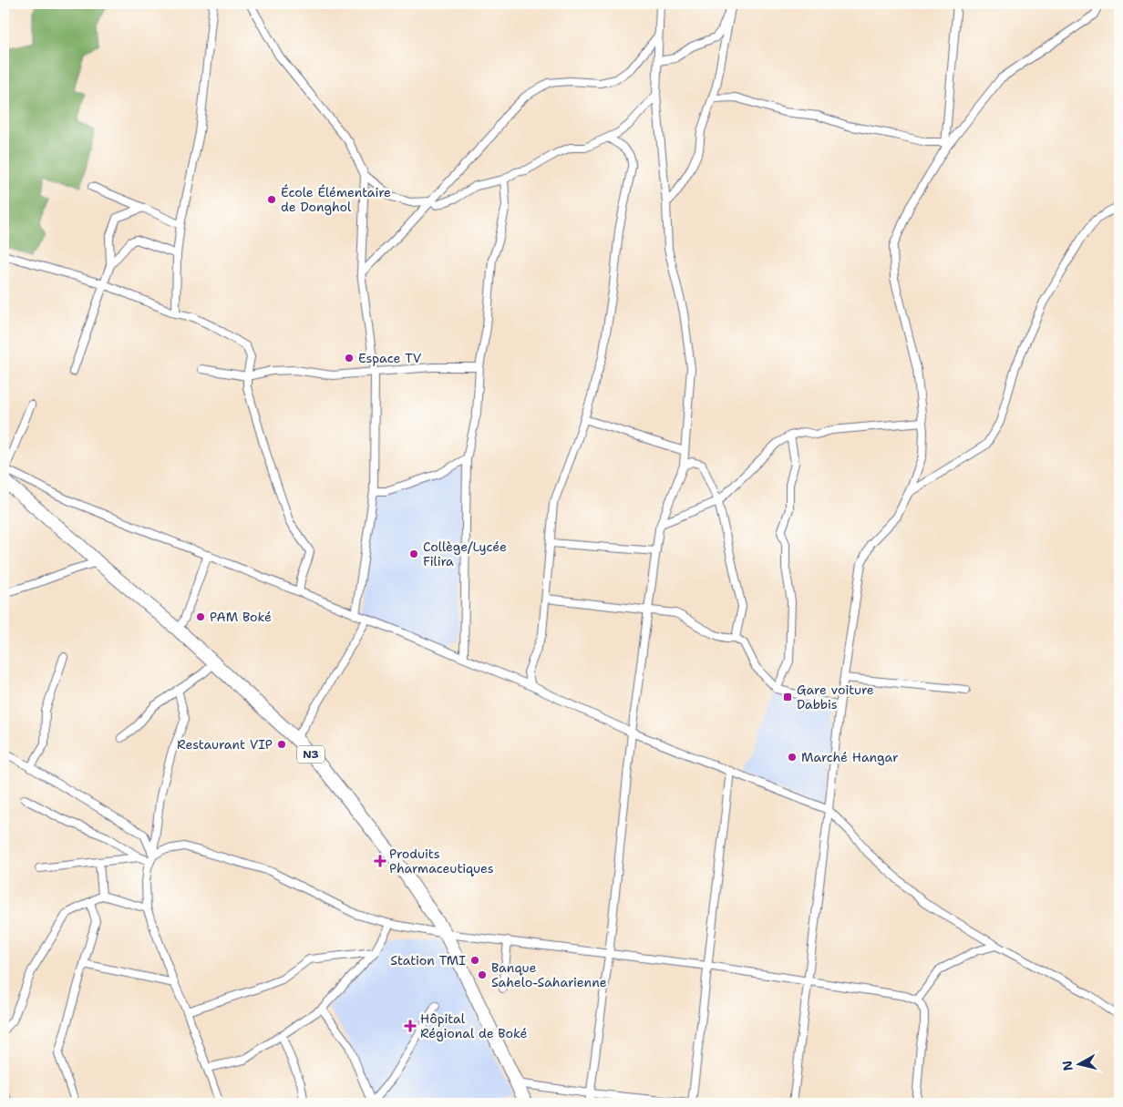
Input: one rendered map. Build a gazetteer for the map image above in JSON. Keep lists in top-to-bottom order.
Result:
{
  "streets": {
    "highway": ["N3"]
  },
  "places": {
    "other": [
      "École Élémentaire de Donghol",
      "Espace TV",
      "Collège/Lycée Filira",
      "PAM Boké",
      "Restaurant VIP",
      "Marché Hangar",
      "Station TMI",
      "Banque Sahelo-Saharienne"
    ],
    "transit": ["Gare voiture Dabbis"],
    "health": ["Produits Pharmaceutiques", "Hôpital Régional de Boké"]
  },
  "north": "left"
}
